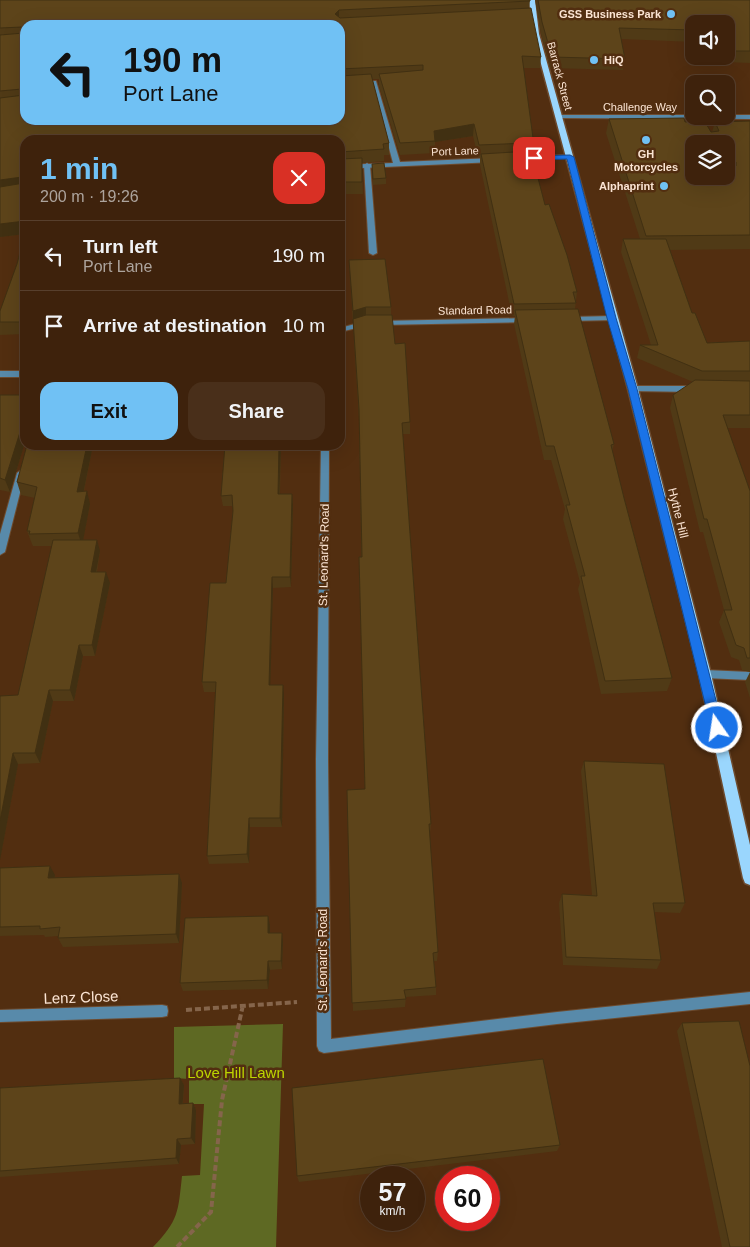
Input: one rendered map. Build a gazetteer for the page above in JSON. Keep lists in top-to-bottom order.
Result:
{
  "streets": {
    "main road": ["Barrack Street", "Hythe Hill"],
    "street": [
      "Challenge Way",
      "Port Lane",
      "Standard Road",
      "St. Leonard's Road",
      "Lenz Close"
    ]
  },
  "crossings": [
    ["Barrack Street", "Challenge Way"],
    ["Barrack Street", "Hythe Hill"]
  ],
  "parks": ["Love Hill Lawn"],
  "places": [
    "GSS Business Park",
    "HiQ",
    "GH Motorcycles",
    "Alphaprint"
  ],
  "page": {
    "turn": ["190 m", "Port Lane"],
    "heading": ["1 min", "200 m · 19:26"],
    "list": [
      {
        "name": "Turn left",
        "note": "Port Lane",
        "value": "190 m"
      },
      {
        "name": "Arrive at destination",
        "value": "10 m"
      }
    ],
    "buttons": ["Exit", "Share"],
    "speed": "57 km/h",
    "limit": "60"
  }
}
